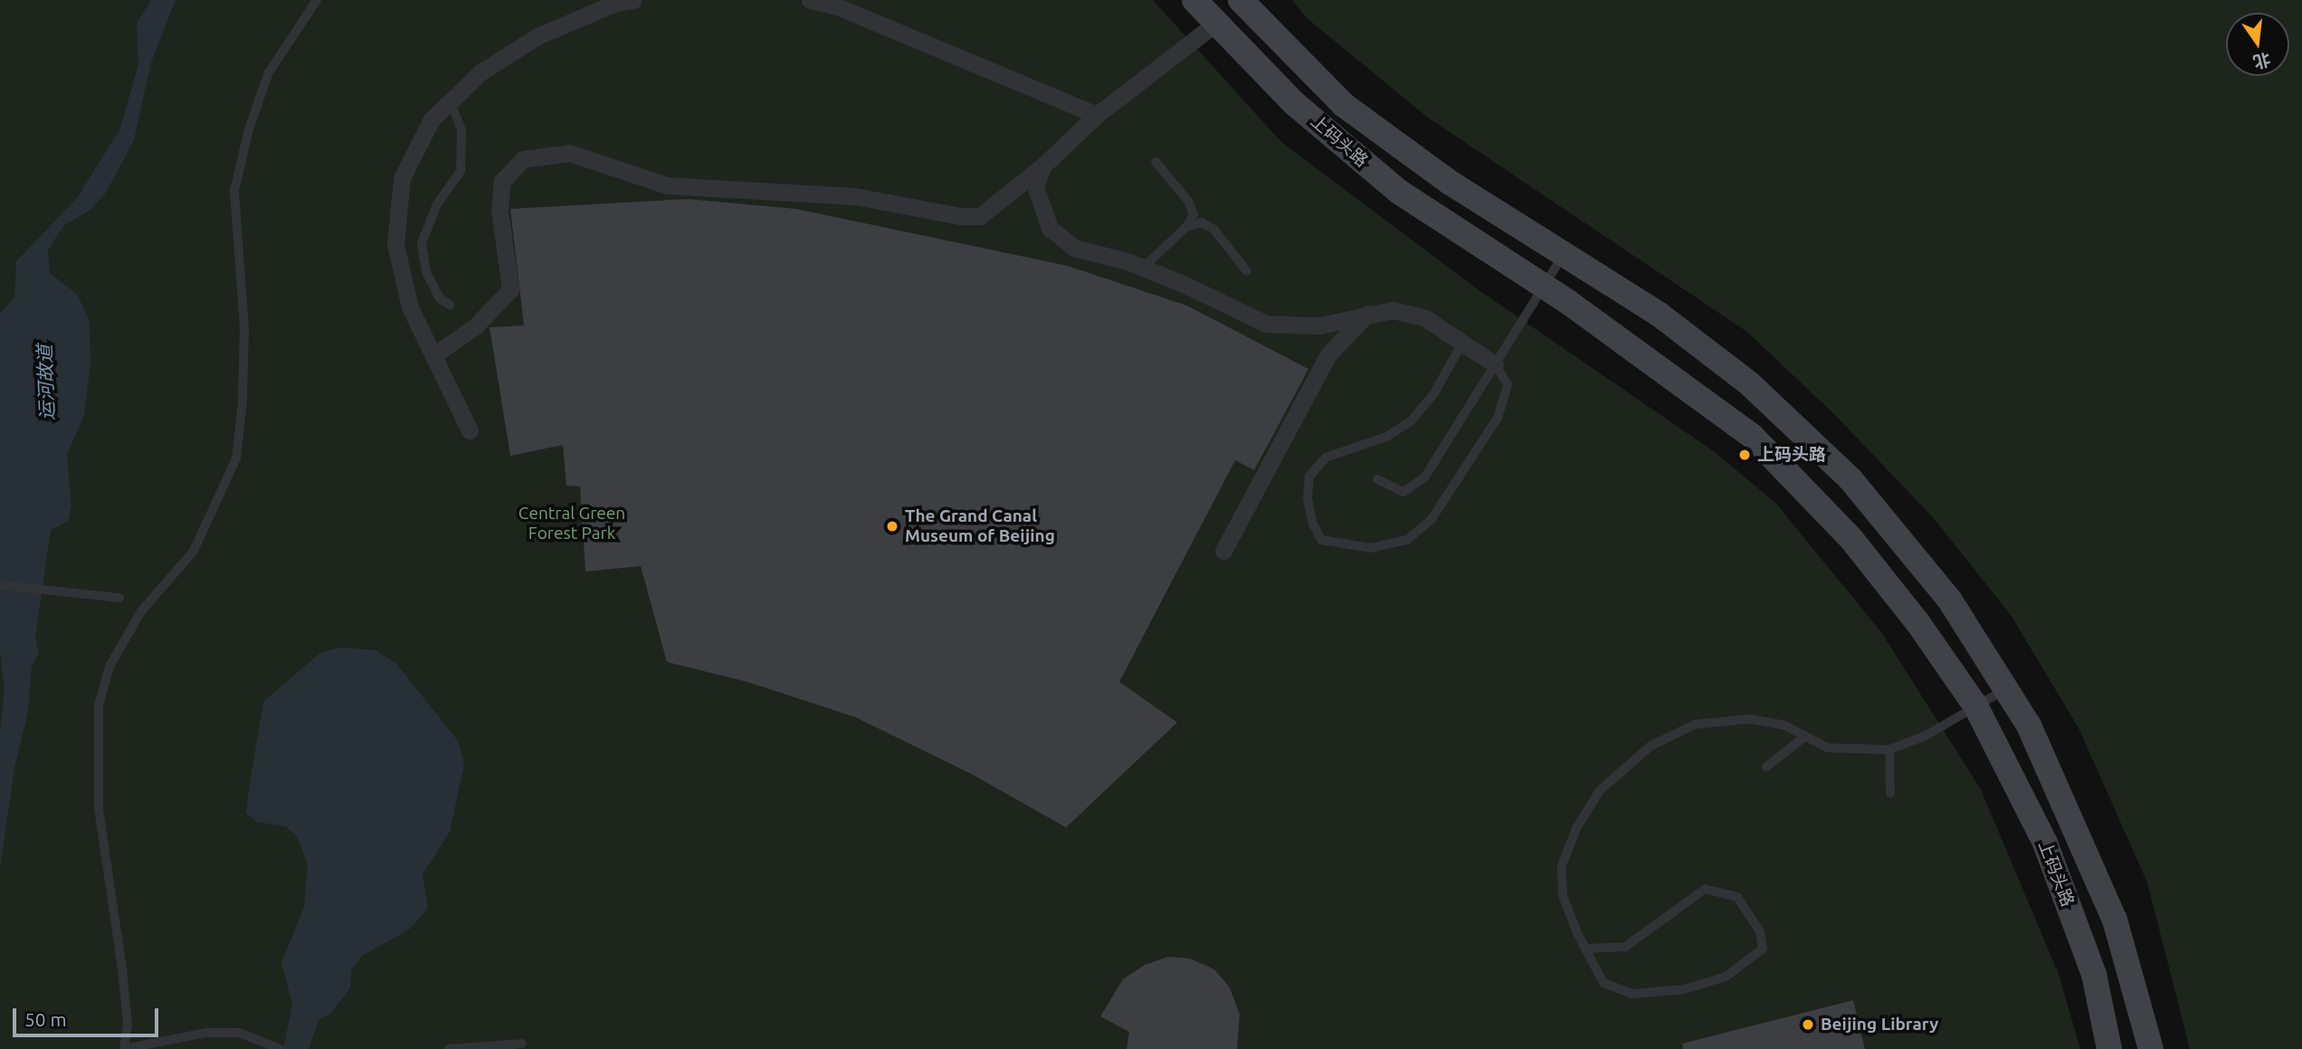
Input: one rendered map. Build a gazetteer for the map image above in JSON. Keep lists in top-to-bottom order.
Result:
{
  "streets": {
    "main road": ["上码头路"]
  },
  "water": ["运河故道"],
  "parks": ["Central Green Forest Park"],
  "places": ["上码头路", "The Grand Canal Museum of Beijing", "Beijing Library"],
  "scale_bar": "50 m",
  "north": "bottom"
}
